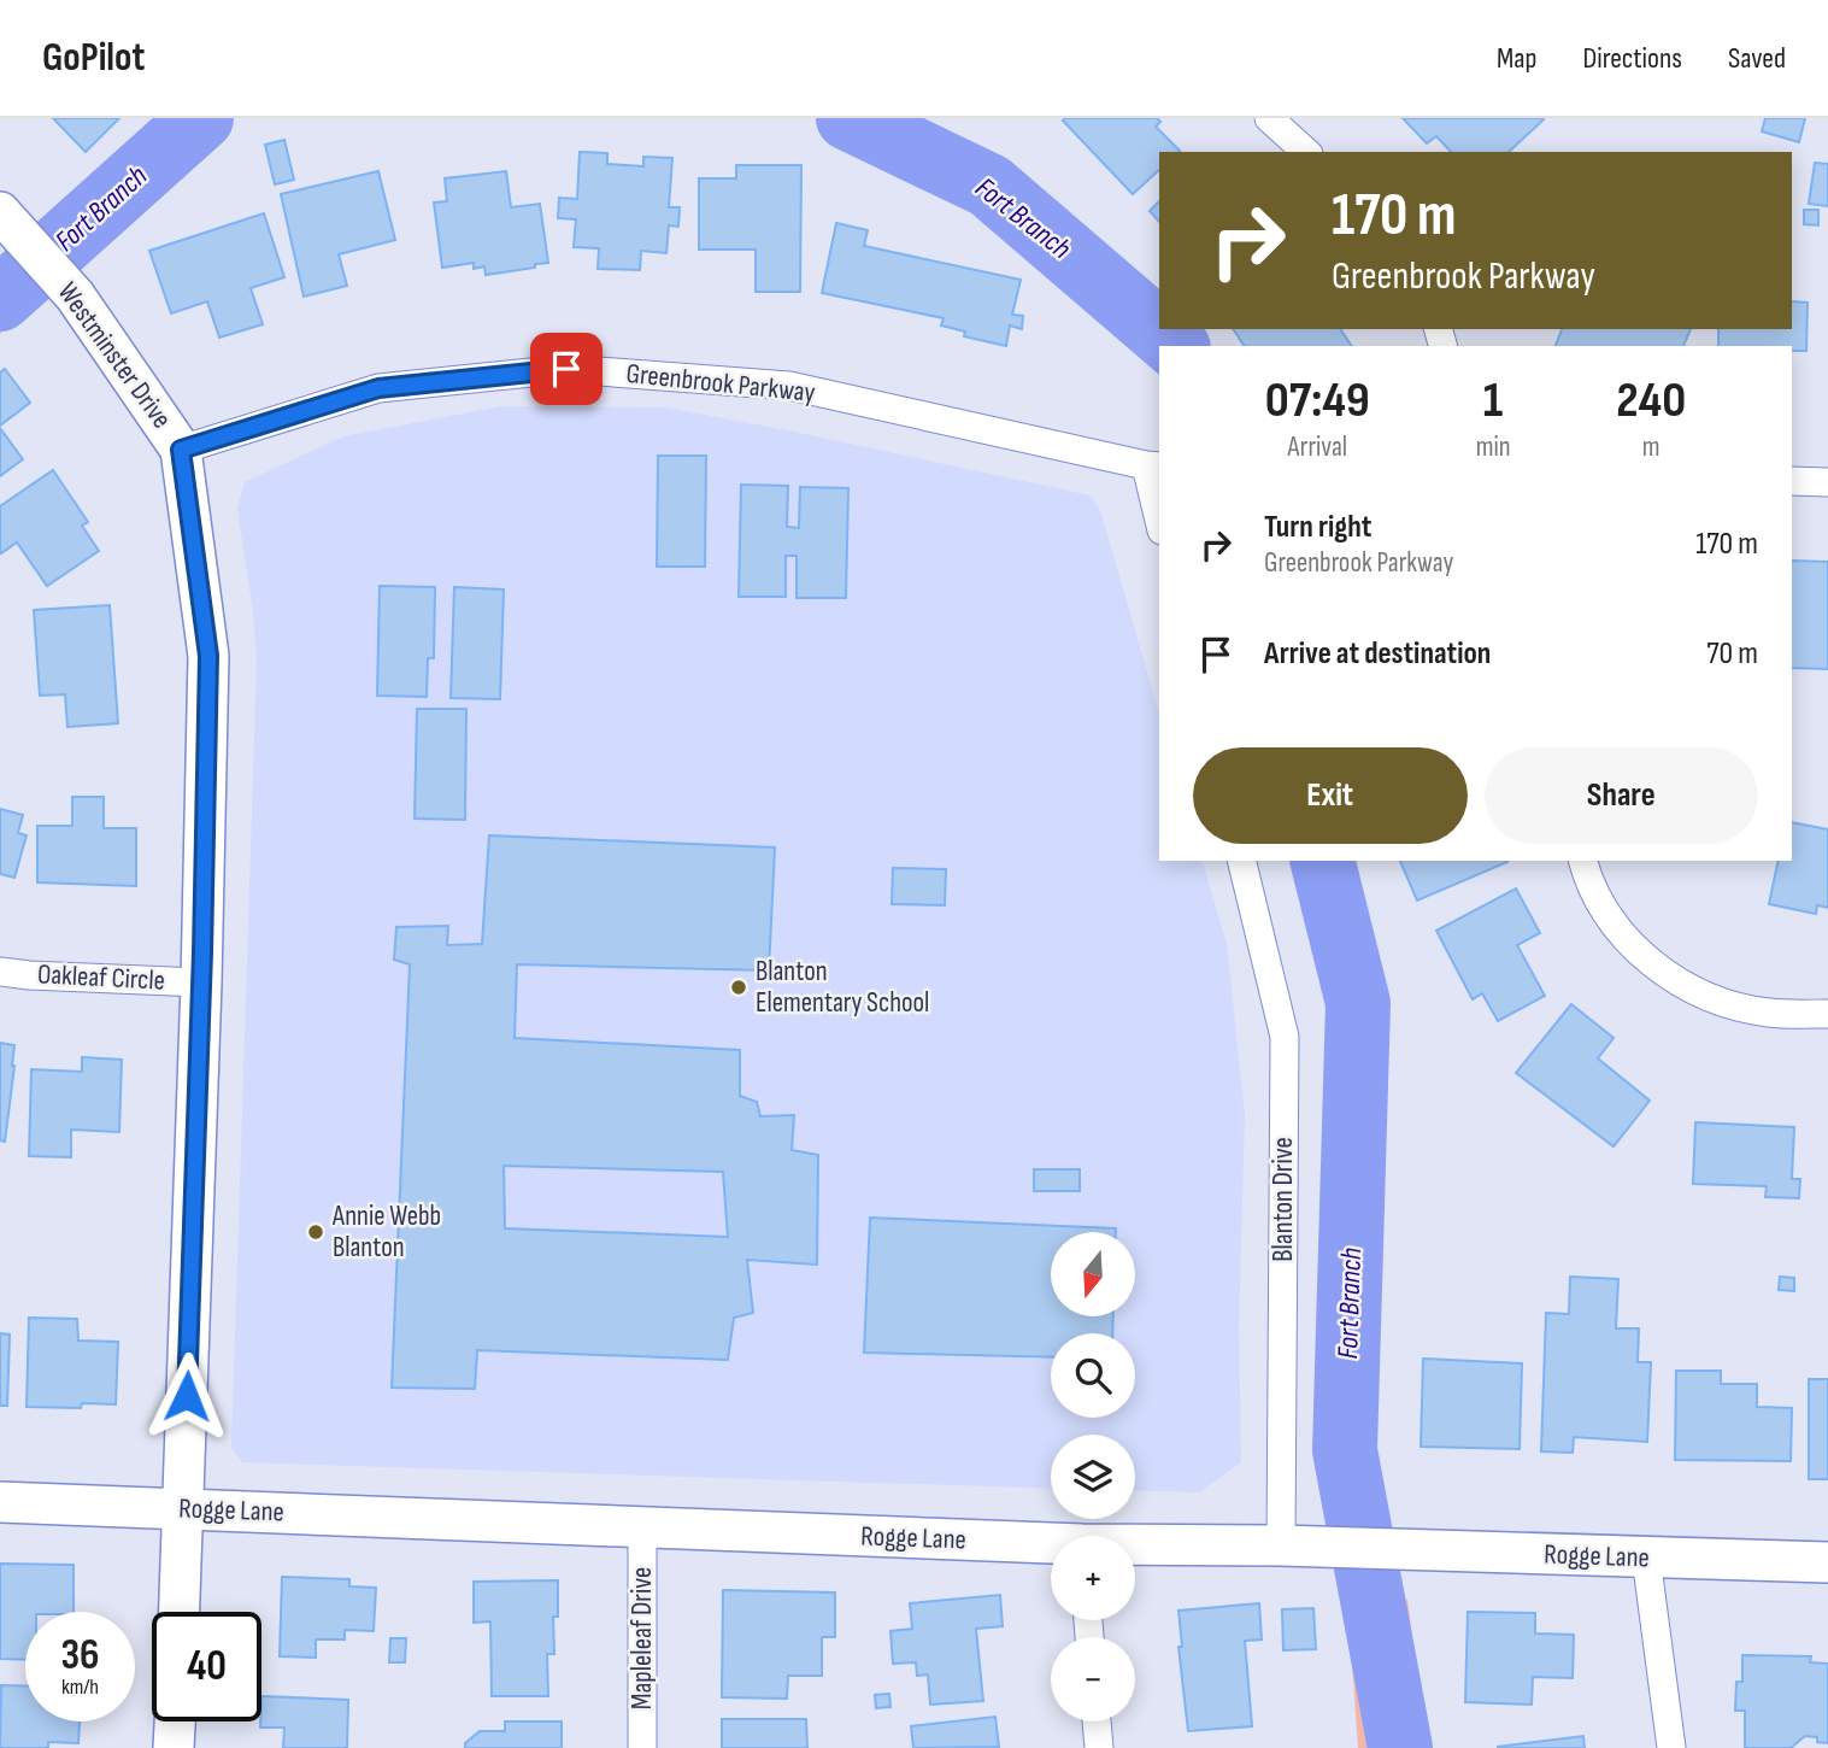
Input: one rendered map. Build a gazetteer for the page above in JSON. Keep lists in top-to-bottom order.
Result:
{
  "streets": {
    "street": [
      "Westminster Drive",
      "Greenbrook Parkway",
      "Oakleaf Circle",
      "Blanton Drive",
      "Rogge Lane",
      "Mapleleaf Drive"
    ]
  },
  "crossings": [
    ["Westminster Drive", "Greenbrook Parkway"],
    ["Westminster Drive", "Oakleaf Circle"],
    ["Westminster Drive", "Rogge Lane"],
    ["Blanton Drive", "Rogge Lane"],
    ["Rogge Lane", "Mapleleaf Drive"]
  ],
  "water": ["Fort Branch"],
  "places": ["Blanton Elementary School", "Annie Webb Blanton"],
  "north": "bottom",
  "page": {
    "header": "GoPilot",
    "nav": ["Map", "Directions", "Saved"],
    "turn": ["170 m", "Greenbrook Parkway"],
    "eta": [
      "07:49",
      "Arrival",
      "1",
      "min",
      "240",
      "m"
    ],
    "list": [
      {
        "name": "Turn right",
        "note": "Greenbrook Parkway",
        "value": "170 m"
      },
      {
        "name": "Arrive at destination",
        "value": "70 m"
      }
    ],
    "buttons": ["Exit", "Share"],
    "map_buttons": ["+", "−"],
    "speed": "36 km/h",
    "limit": "40"
  }
}
